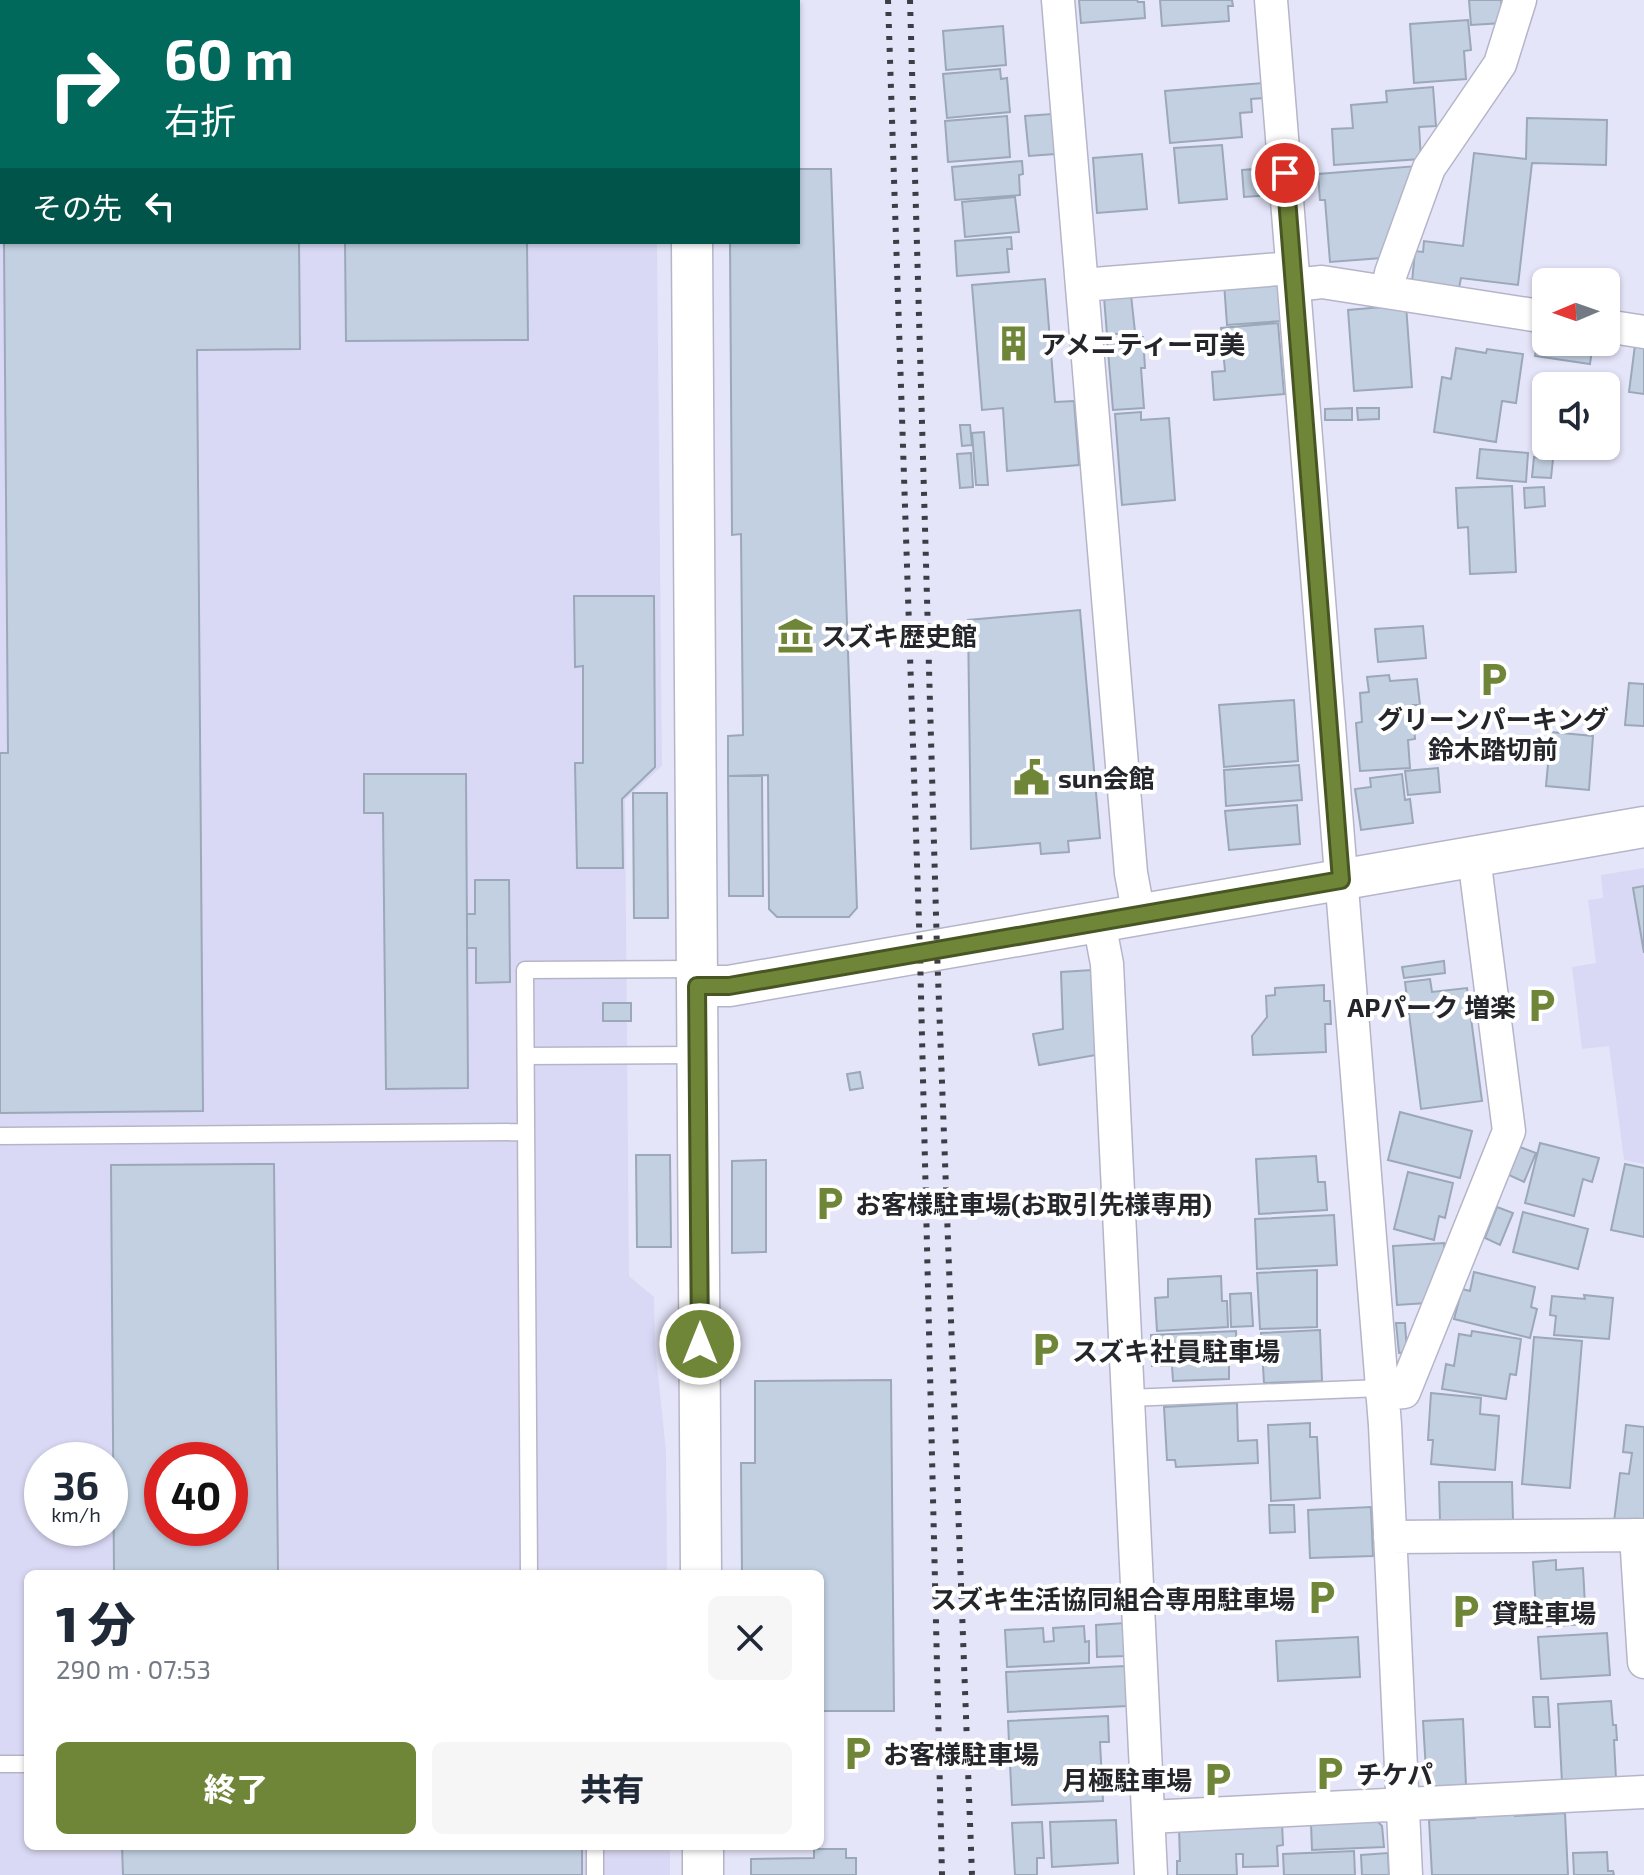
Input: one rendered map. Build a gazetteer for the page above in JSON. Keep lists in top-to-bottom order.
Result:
{
  "places": {
    "building": ["アメニティー可美"],
    "museum": ["スズキ歴史館"],
    "parking": [
      "グリーンパーキング 鈴木踏切前",
      "APパーク 増楽",
      "お客様駐車場(お取引先様専用)",
      "スズキ社員駐車場",
      "スズキ生活協同組合専用駐車場",
      "貸駐車場",
      "お客様駐車場",
      "チケパ",
      "月極駐車場"
    ],
    "public building": ["sun会館"]
  },
  "north": "left",
  "page": {
    "turn": ["60 m", "右折"],
    "then": "その先",
    "speed": "36 km/h",
    "limit": "40",
    "heading": ["1 分", "290 m · 07:53"],
    "buttons": ["終了", "共有"]
  }
}
